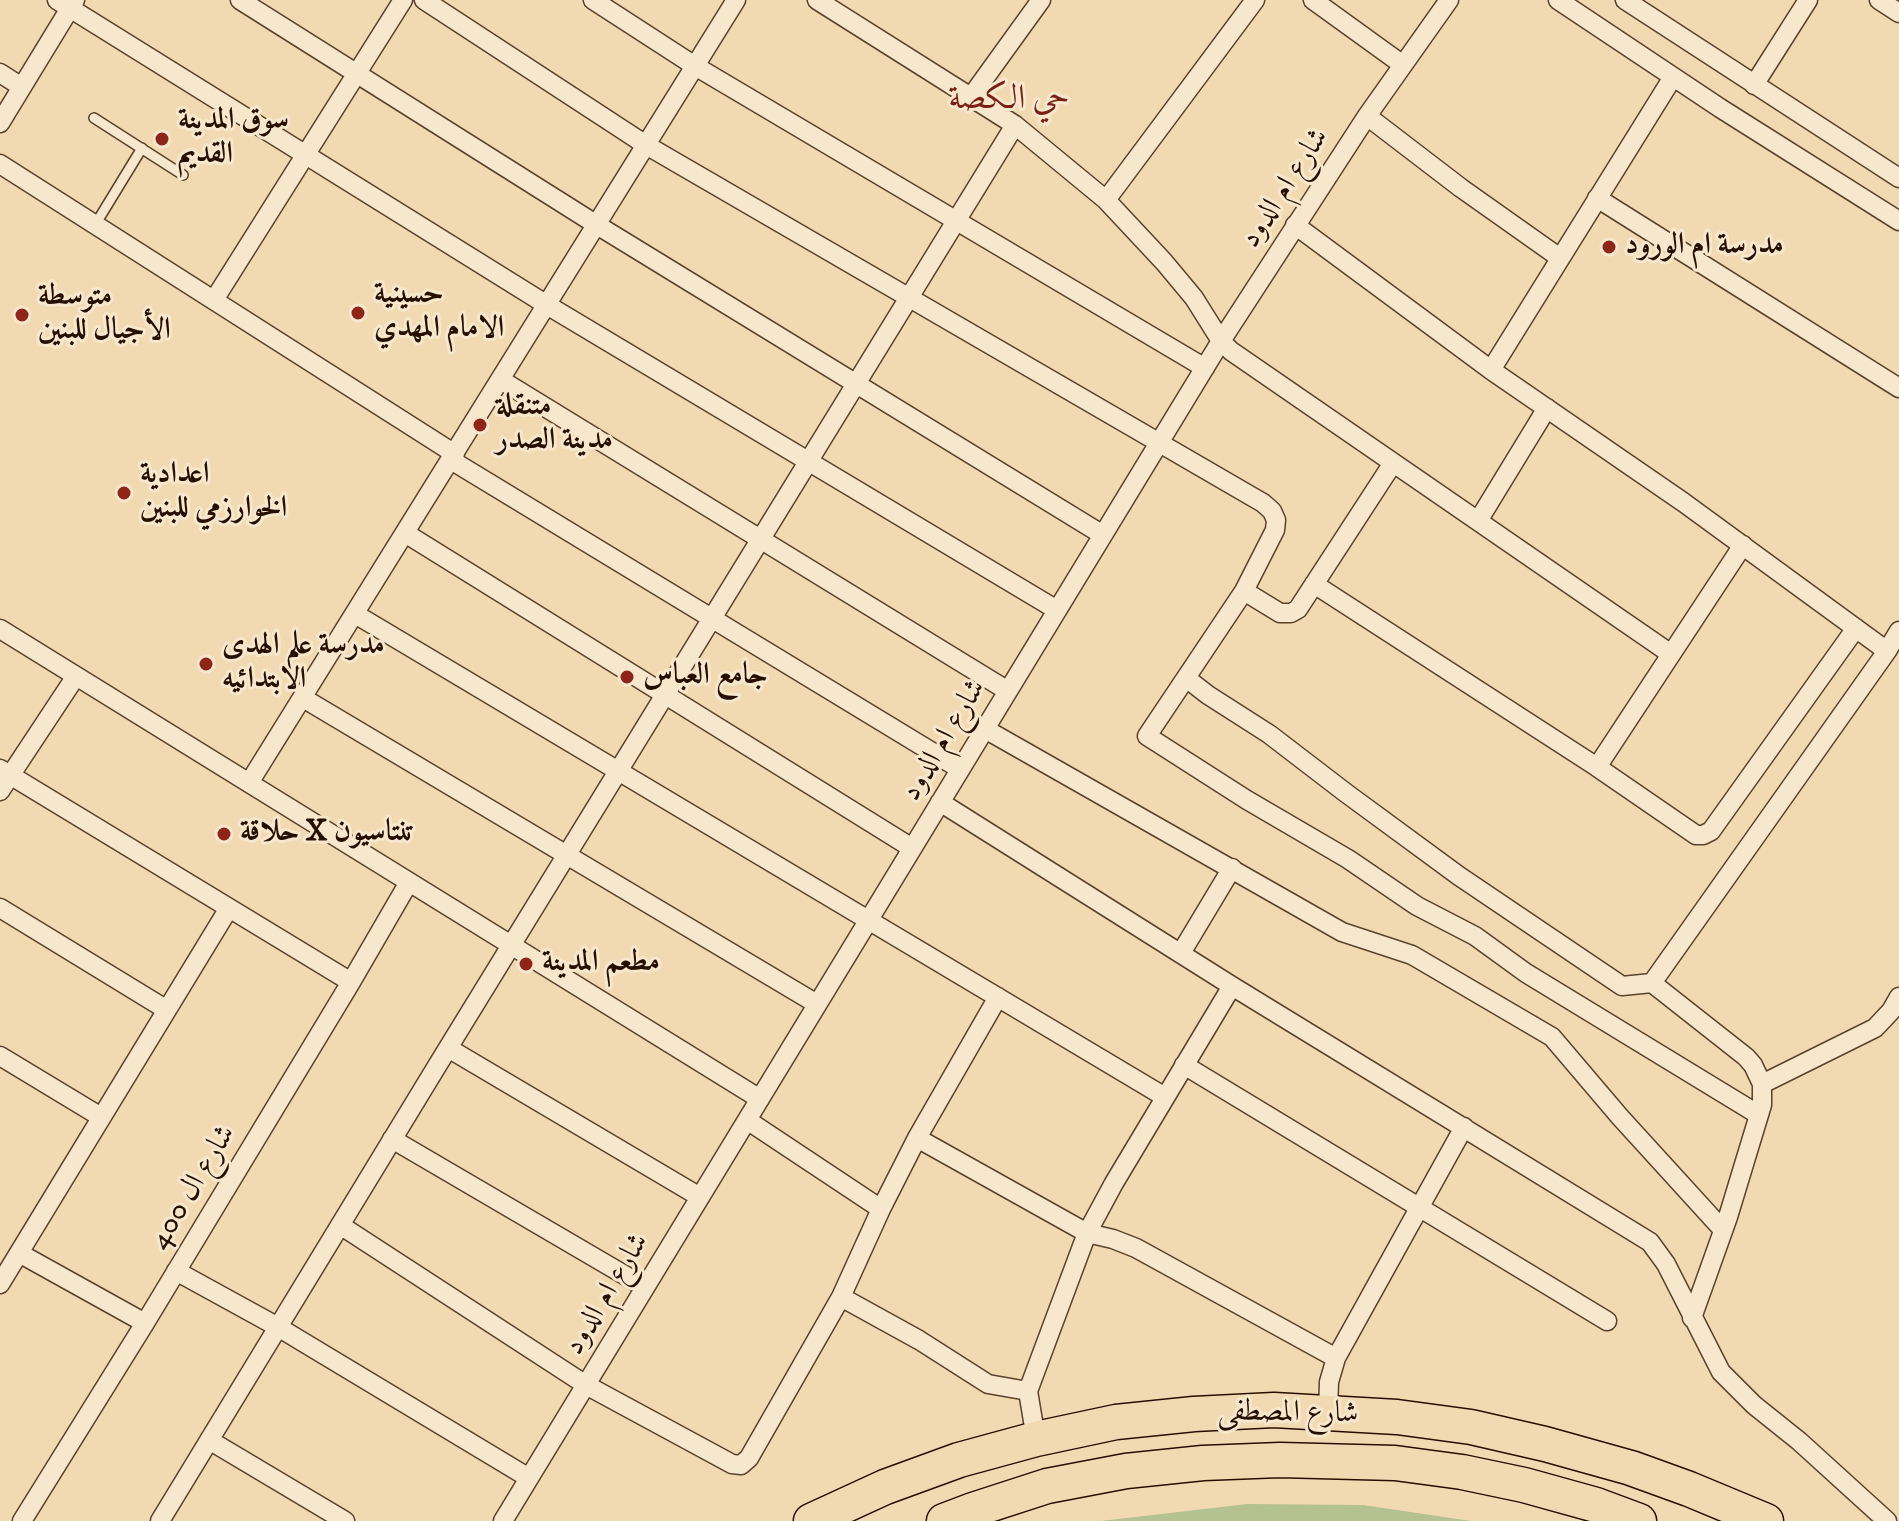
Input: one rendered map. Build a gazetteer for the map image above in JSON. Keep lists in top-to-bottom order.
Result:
{
  "streets": {
    "highway": ["شارع المصطفى"],
    "street": ["شارع ام الدود", "شارع ال 400"]
  },
  "districts": ["حي الكصة"],
  "places": [
    "سوق المدينة القديم",
    "مدرسة ام الورود",
    "حسينية الامام المهدي",
    "متوسطة الأجيال للبنين",
    "متنقلة مدينة الصدر",
    "اعدادية الخوارزمي للبنين",
    "مدرسة علم الهدى الابتدائيه",
    "جامع العباس",
    "حلاقة X تنتاسيون",
    "مطعم المدينة"
  ]
}
